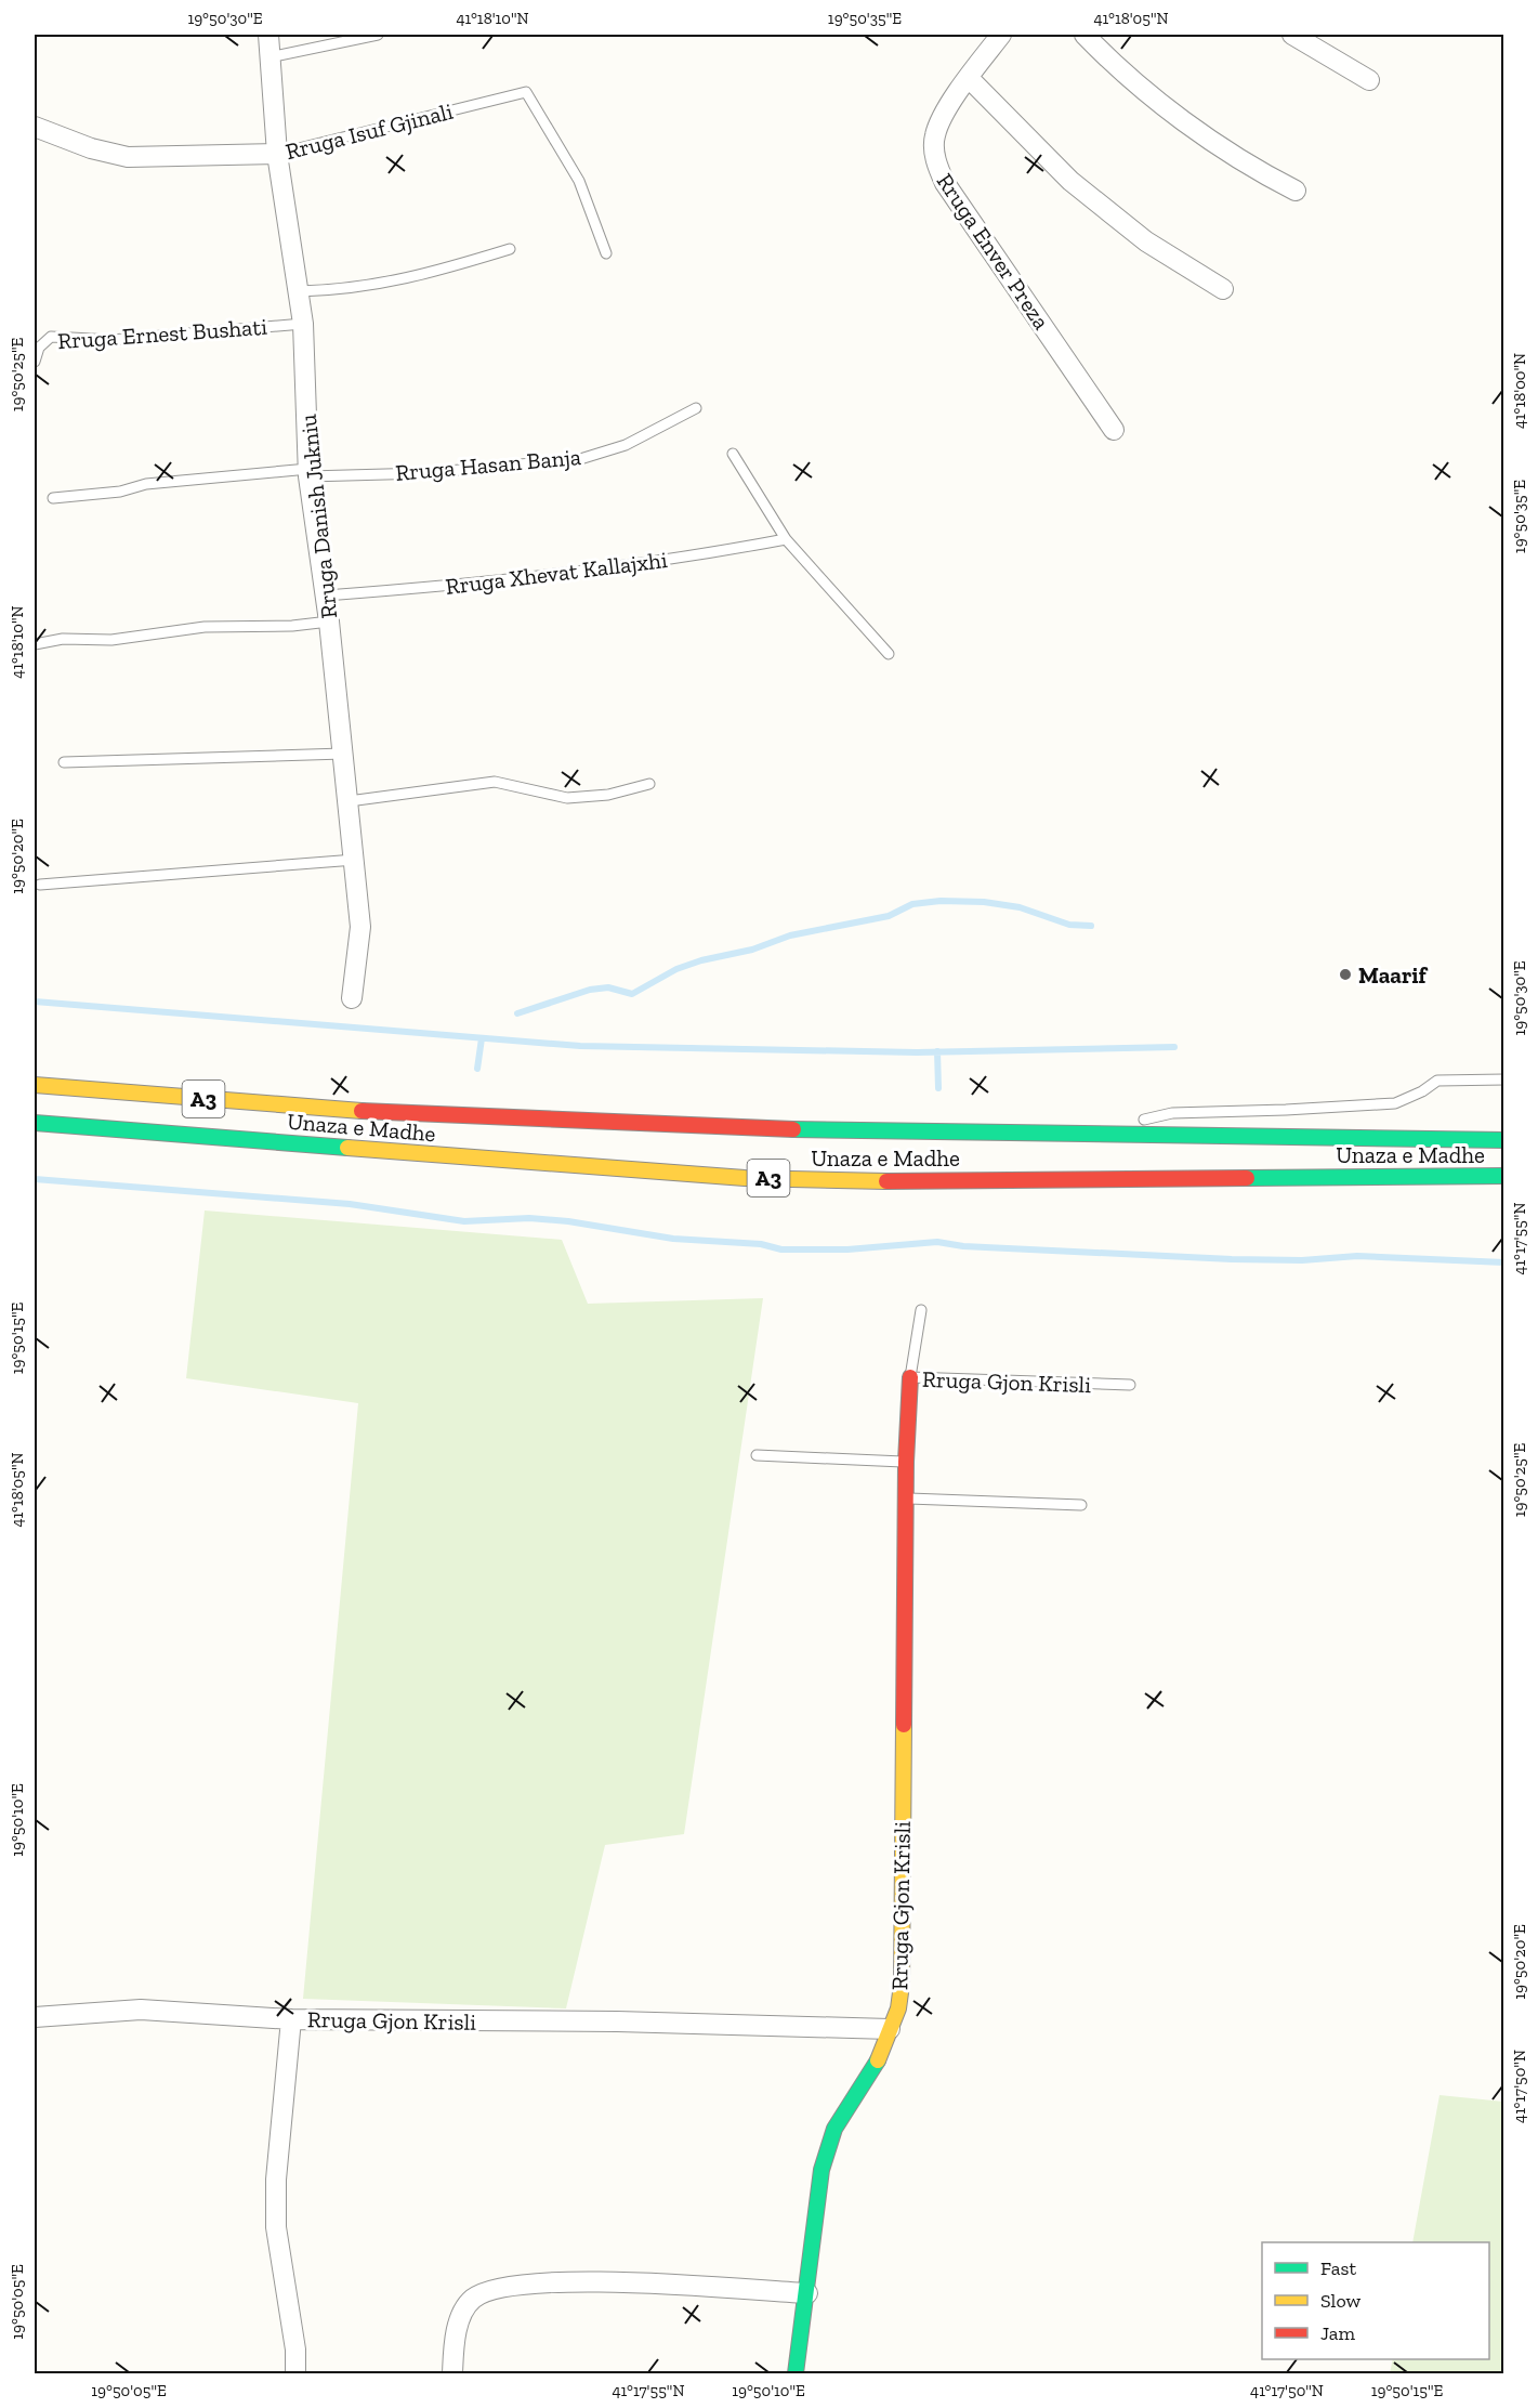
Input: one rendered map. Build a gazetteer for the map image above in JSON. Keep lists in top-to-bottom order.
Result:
{
  "streets": {
    "main road": ["A3", "Unaza e Madhe", "Rruga Gjon Krisli"],
    "street": ["Rruga Isuf Gjinali", "Rruga Enver Preza", "Rruga Danish Jukniu"],
    "lane": ["Rruga Ernest Bushati", "Rruga Hasan Banja", "Rruga Xhevat Kallajxhi"]
  },
  "crossings": [
    ["Rruga Isuf Gjinali", "Rruga Danish Jukniu"],
    ["Rruga Ernest Bushati", "Rruga Danish Jukniu"],
    ["Rruga Hasan Banja", "Rruga Danish Jukniu"],
    ["Rruga Danish Jukniu", "Rruga Xhevat Kallajxhi"]
  ],
  "places": ["Maarif"],
  "legend": ["Fast", "Slow", "Jam"],
  "coordinates": [
    "19°50'30\"E",
    "41°18'10\"N",
    "19°50'35\"E",
    "41°18'05\"N",
    "19°50'25\"E",
    "41°18'00\"N",
    "19°50'20\"E",
    "41°17'55\"N",
    "19°50'15\"E",
    "19°50'10\"E",
    "41°17'50\"N",
    "19°50'05\"E"
  ]
}
